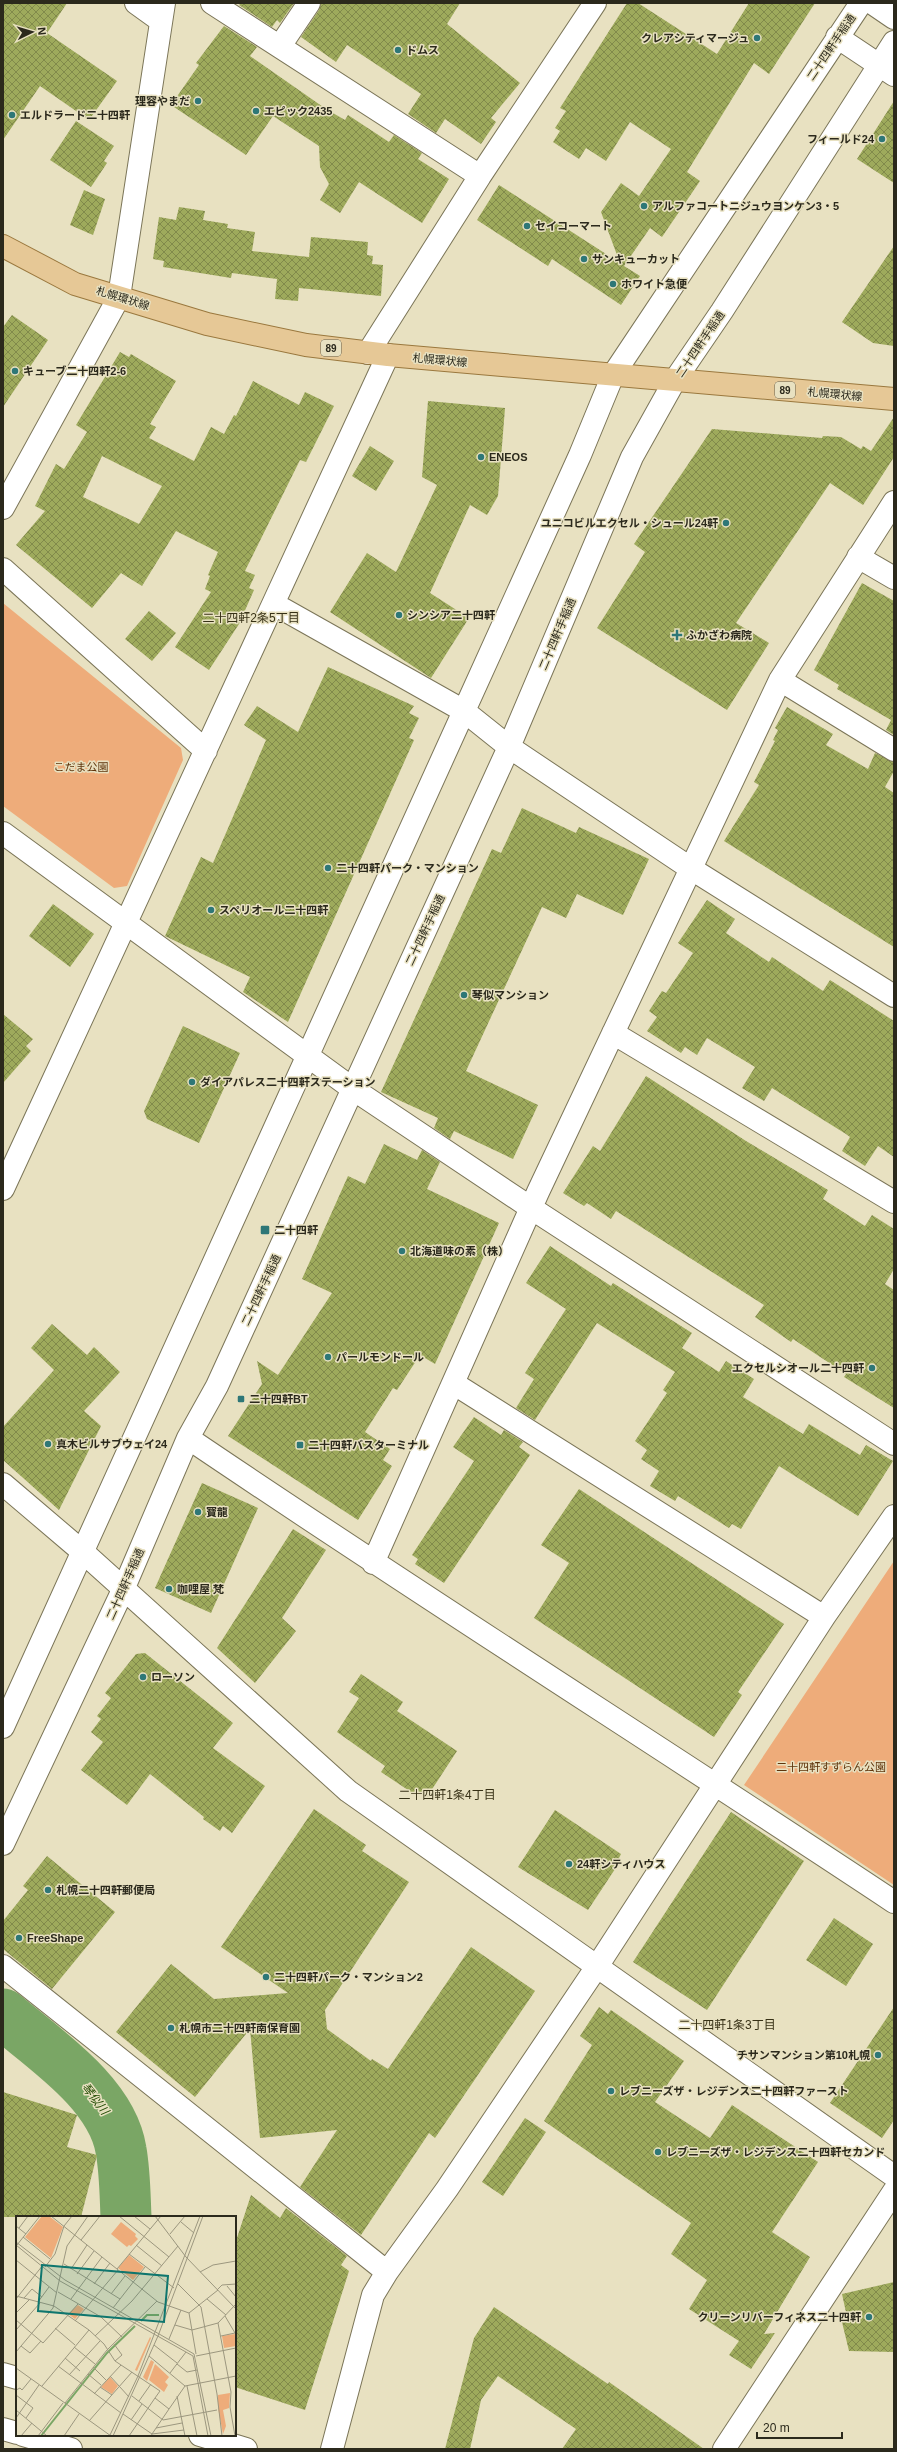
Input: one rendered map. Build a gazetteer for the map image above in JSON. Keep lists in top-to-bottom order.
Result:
{
  "streets": {
    "main road": ["札幌環状線", "89"],
    "street": ["二十四軒手稲通"]
  },
  "crossings": [
    ["二十四軒手稲通", "札幌環状線"]
  ],
  "districts": ["二十四軒2条5丁目", "二十四軒1条4丁目", "二十四軒1条3丁目"],
  "water": ["琴似川"],
  "parks": ["こだま公園", "二十四軒すずらん公園"],
  "places": {
    "other": [
      "クレアシティマージュ",
      "ドムス",
      "理容やまだ",
      "エピック2435",
      "エルドラード二十四軒",
      "フィールド24",
      "アルファコートニジュウヨンケン3・5",
      "セイコーマート",
      "サンキューカット",
      "ホワイト急便",
      "キューブ二十四軒2-6",
      "ENEOS",
      "ユニコビルエクセル・シュール24軒",
      "シンシア二十四軒",
      "二十四軒パーク・マンション",
      "スペリオール二十四軒",
      "琴似マンション",
      "ダイアパレス二十四軒ステーション",
      "北海道味の素（株）",
      "パールモンドール",
      "エクセルシオール二十四軒",
      "真木ビルサブウェイ24",
      "寶龍",
      "咖哩屋 梵",
      "ローソン",
      "24軒シティハウス",
      "札幌二十四軒郵便局",
      "FreeShape",
      "二十四軒パーク・マンション2",
      "札幌市二十四軒南保育園",
      "チサンマンション第10札幌",
      "レブニーズザ・レジデンス二十四軒ファースト",
      "レブニーズザ・レジデンス二十四軒セカンド",
      "クリーンリバーフィネス二十四軒"
    ],
    "health": ["ふかざわ病院"],
    "transit": ["二十四軒", "二十四軒BT", "二十四軒バスターミナル"]
  },
  "scale_bar": "20 m",
  "north": "right"
}
